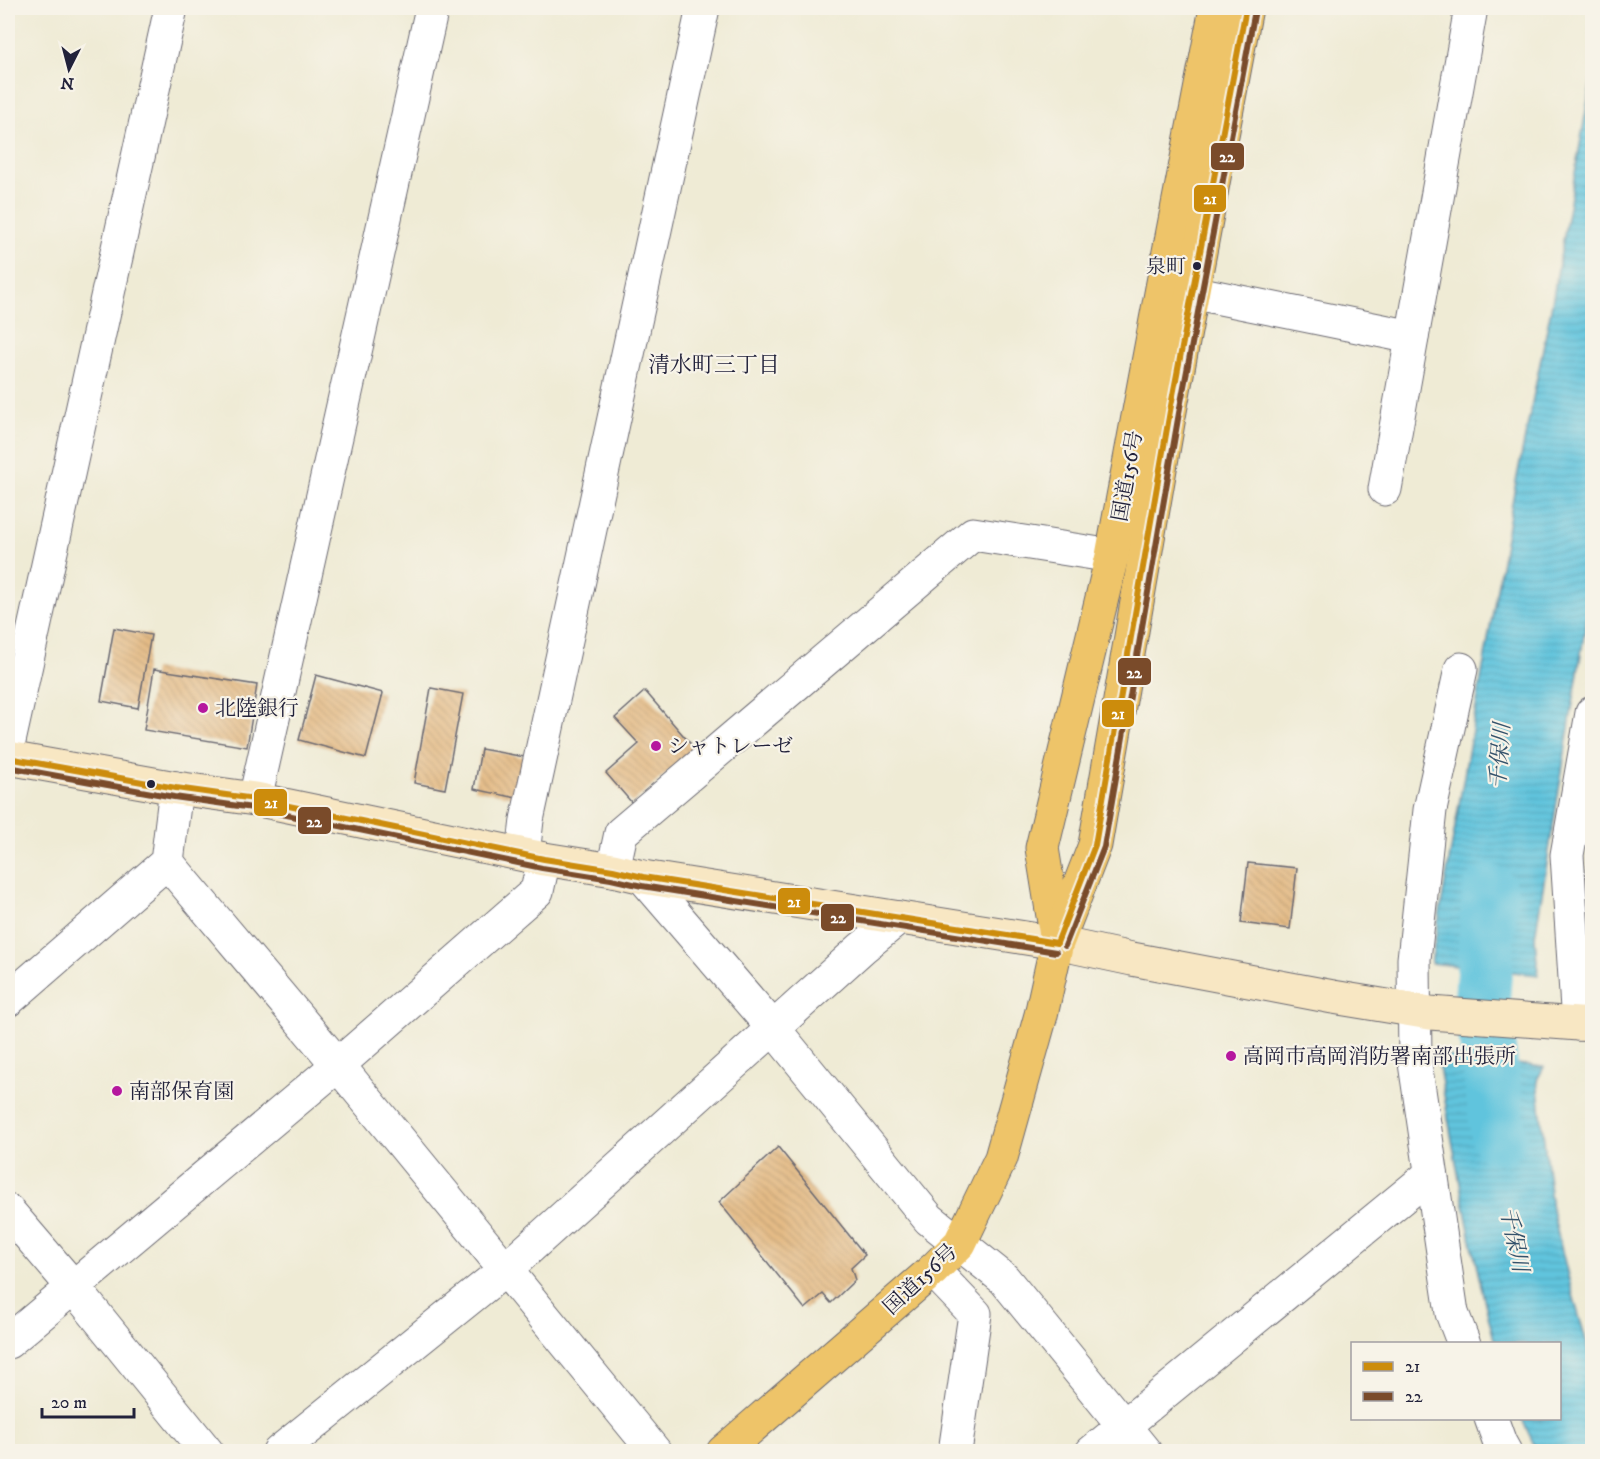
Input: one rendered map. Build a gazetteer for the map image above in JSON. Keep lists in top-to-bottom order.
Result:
{
  "streets": {
    "highway": ["国道156号"]
  },
  "districts": ["清水町三丁目"],
  "water": ["千保川"],
  "places": [
    "泉町",
    "北陸銀行",
    "シャトレーゼ",
    "高岡市高岡消防署南部出張所",
    "南部保育園"
  ],
  "lines": ["transit line 21", "transit line 22"],
  "legend": ["21", "22"],
  "scale_bar": "20 m",
  "north": "bottom"
}
